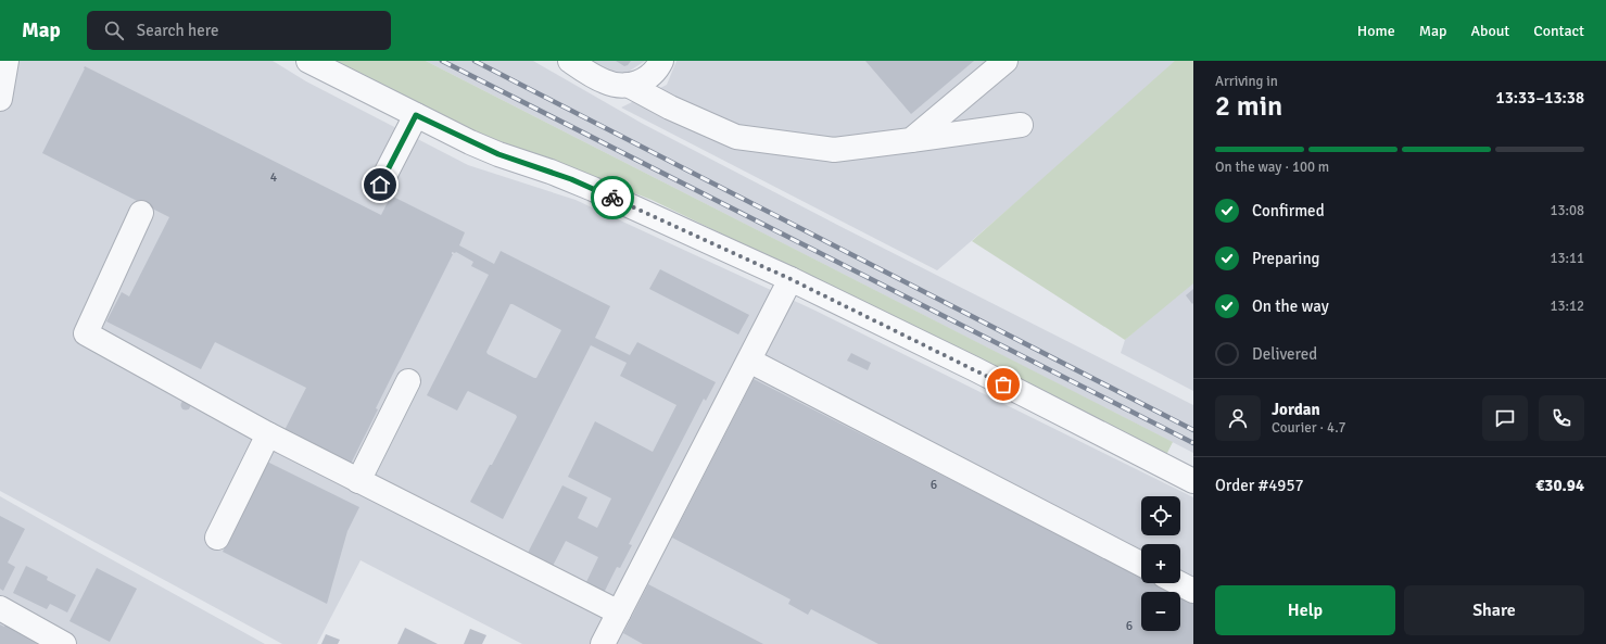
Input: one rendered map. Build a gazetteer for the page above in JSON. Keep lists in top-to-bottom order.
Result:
{
  "house_numbers": ["4", "6", "6"],
  "page": {
    "header": "Map",
    "search": "Search here",
    "nav": [
      "Home",
      "Map",
      "About",
      "Contact"
    ],
    "heading": ["2 min", "Arriving in", "13:33–13:38"],
    "panel": [
      "Jordan",
      "Courier · 4.7",
      "Order #4957",
      "€30.94"
    ],
    "bar": "On the way · 100 m",
    "list": [
      ["Confirmed", "13:08"],
      ["Preparing", "13:11"],
      ["On the way", "13:12"],
      "Delivered"
    ],
    "map_buttons": ["+", "−"],
    "buttons": ["Help", "Share"]
  }
}
